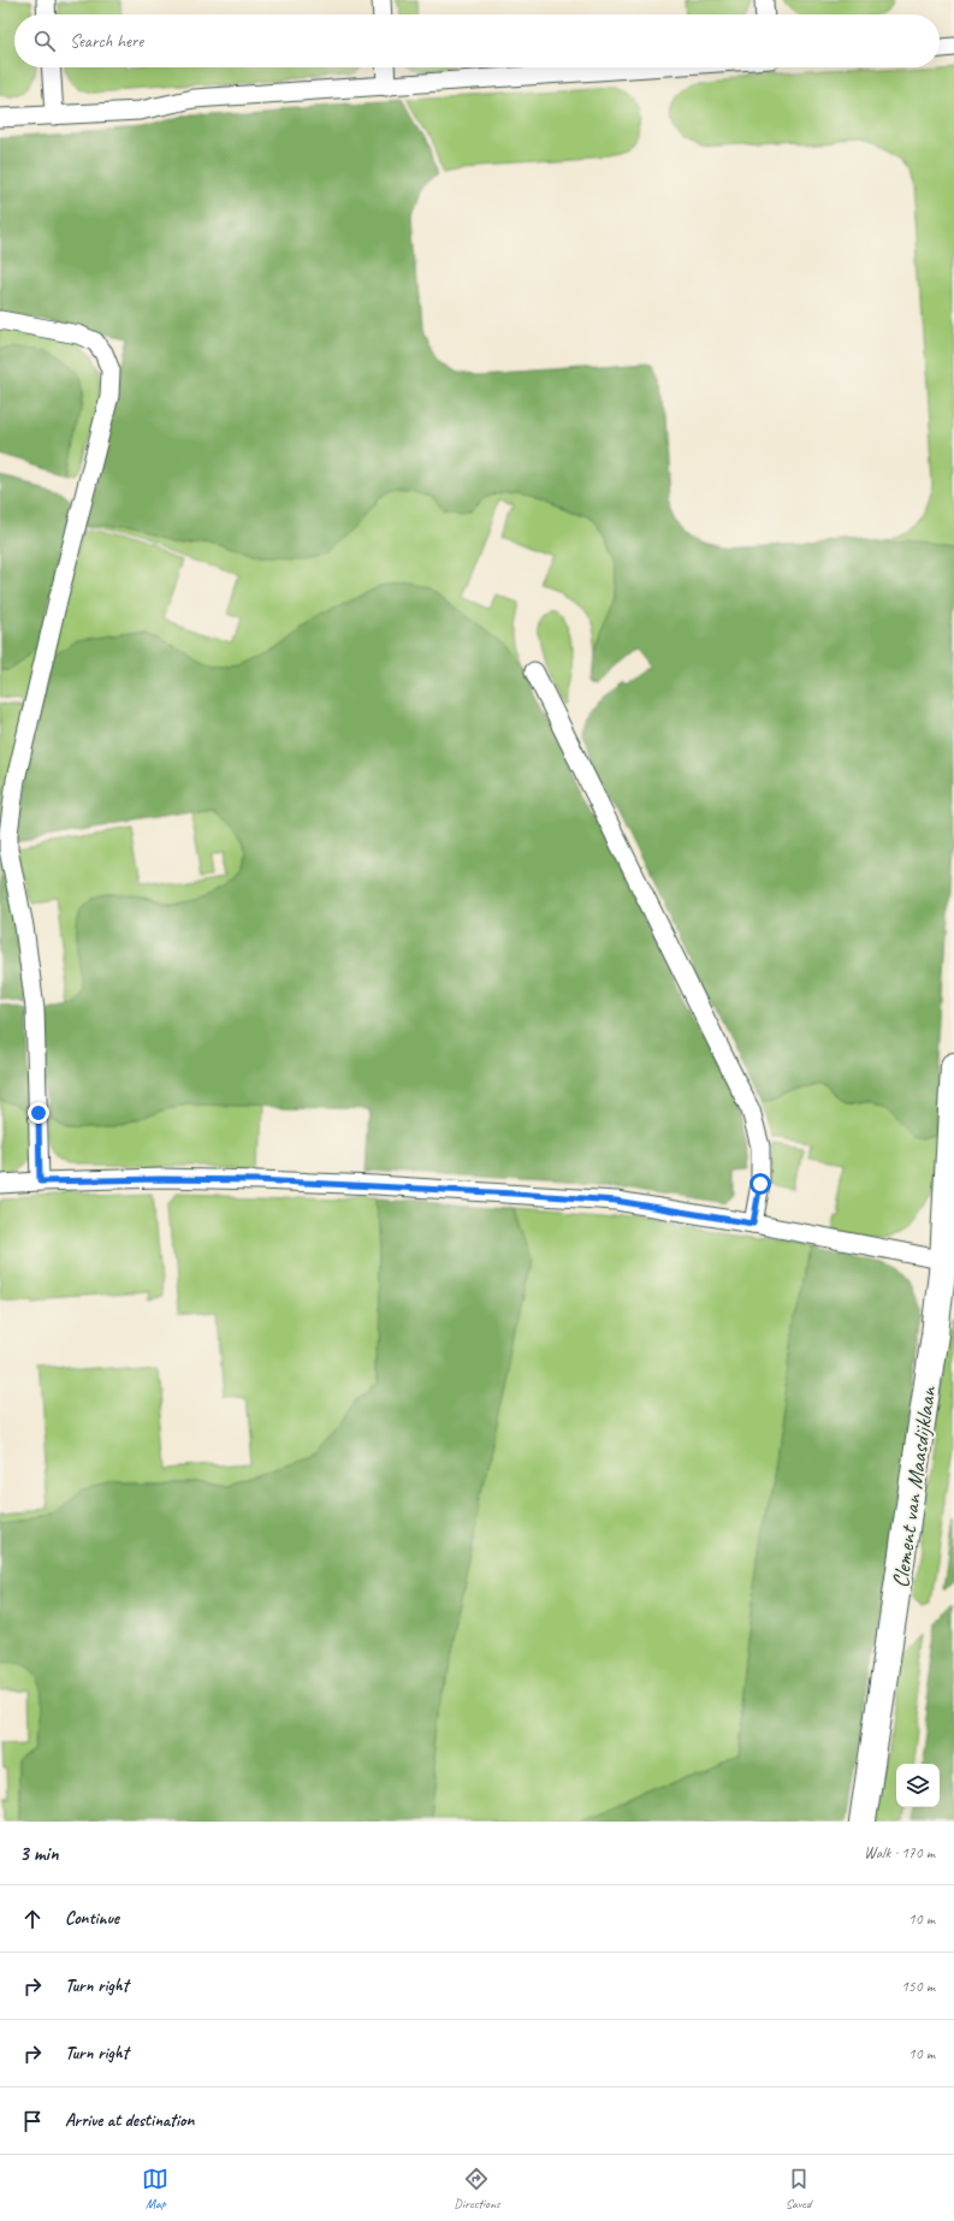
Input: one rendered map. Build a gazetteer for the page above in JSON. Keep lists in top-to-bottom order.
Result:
{
  "streets": {
    "street": ["Clement van Maasdijklaan"]
  },
  "page": {
    "search": "Search here",
    "heading": ["3 min", "Walk · 170 m"],
    "list": [
      ["Continue", "10 m"],
      ["Turn right", "150 m"],
      ["Turn right", "10 m"],
      "Arrive at destination"
    ],
    "nav": ["Map", "Directions", "Saved"]
  }
}
